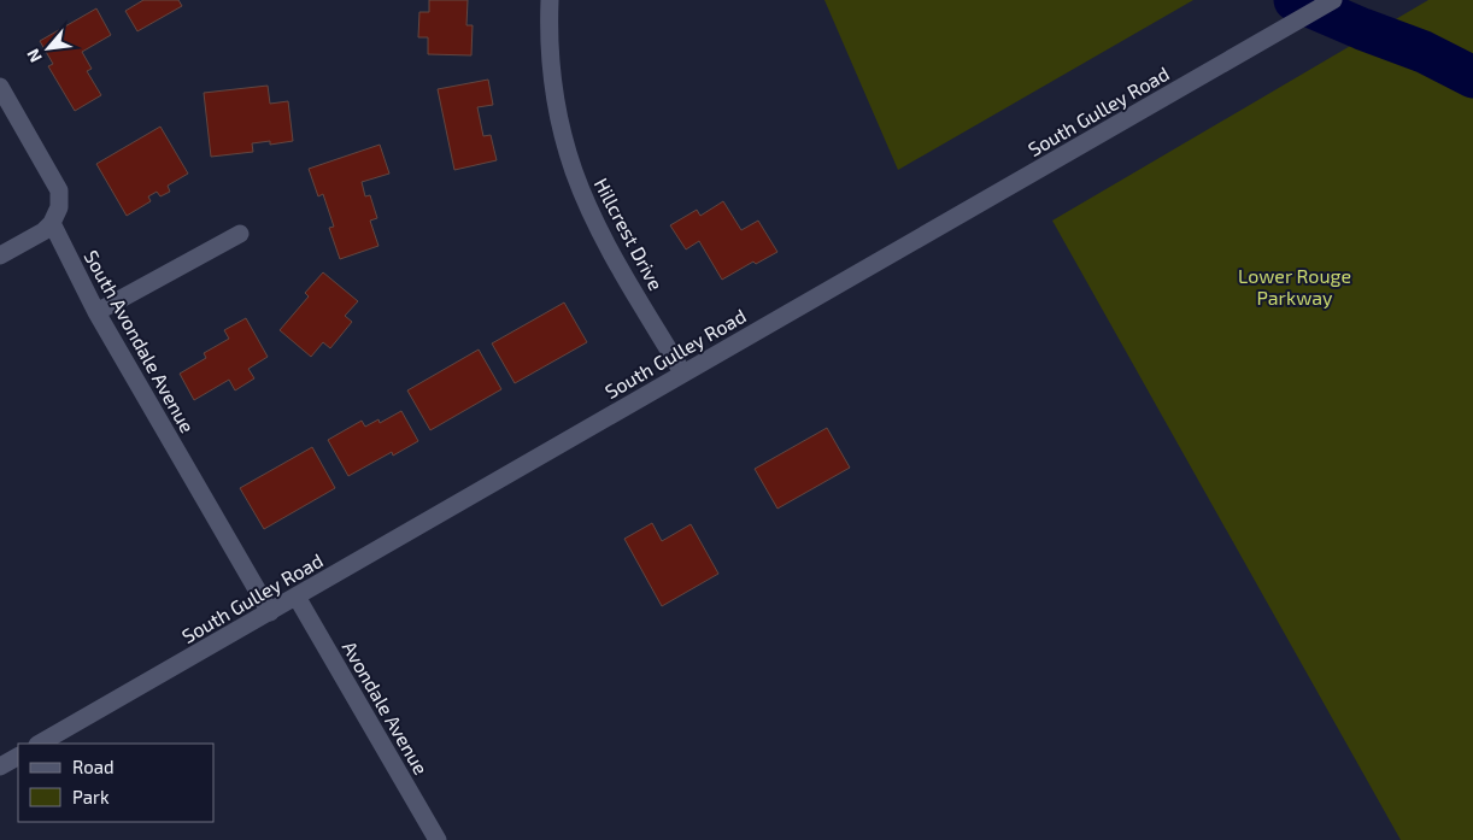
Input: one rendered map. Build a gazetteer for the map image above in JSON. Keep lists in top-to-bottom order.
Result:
{
  "streets": {
    "street": [
      "South Gulley Road",
      "Hillcrest Drive",
      "South Avondale Avenue",
      "Avondale Avenue"
    ]
  },
  "crossings": [
    ["South Gulley Road", "Hillcrest Drive"],
    ["South Gulley Road", "South Avondale Avenue"],
    ["South Gulley Road", "Avondale Avenue"]
  ],
  "parks": ["Lower Rouge Parkway"],
  "legend": ["Road", "Park"],
  "north": "bottom left"
}
